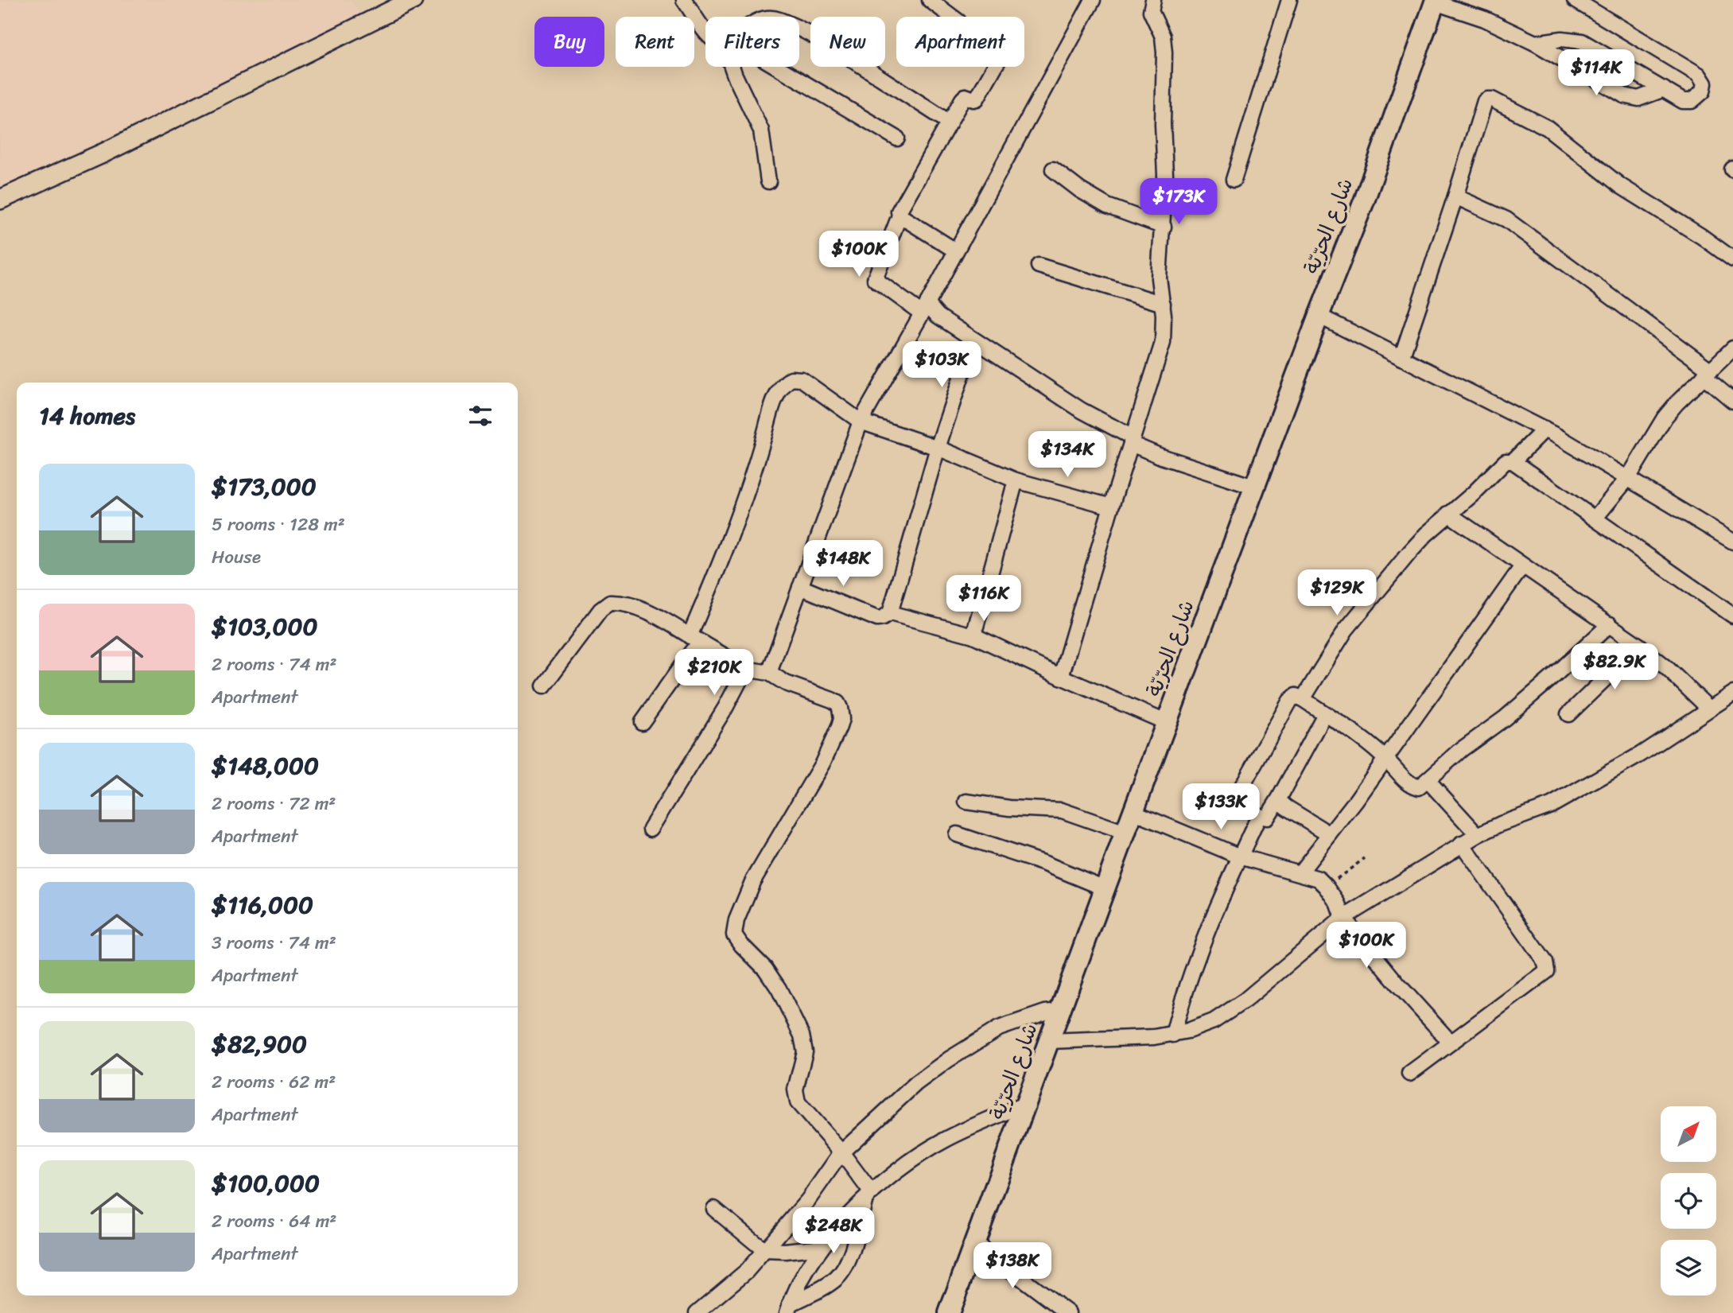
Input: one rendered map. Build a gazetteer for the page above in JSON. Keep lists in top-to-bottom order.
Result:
{
  "streets": {
    "main road": ["شارع الحرّيّة"]
  },
  "north": "top right",
  "page": {
    "chip": [
      "Buy",
      "Rent",
      "Filters",
      "New",
      "Apartment"
    ],
    "price": [
      "$114K",
      "$173K",
      "$100K",
      "$103K",
      "$134K",
      "$148K",
      "$129K",
      "$116K",
      "$82.9K",
      "$210K",
      "$133K",
      "$100K",
      "$248K",
      "$138K"
    ],
    "heading": "14 homes",
    "list": [
      {
        "name": "$173,000",
        "note": "5 rooms · 128 m² · House"
      },
      {
        "name": "$103,000",
        "note": "2 rooms · 74 m² · Apartment"
      },
      {
        "name": "$148,000",
        "note": "2 rooms · 72 m² · Apartment"
      },
      {
        "name": "$116,000",
        "note": "3 rooms · 74 m² · Apartment"
      },
      {
        "name": "$82,900",
        "note": "2 rooms · 62 m² · Apartment"
      },
      {
        "name": "$100,000",
        "note": "2 rooms · 64 m² · Apartment"
      }
    ]
  }
}
